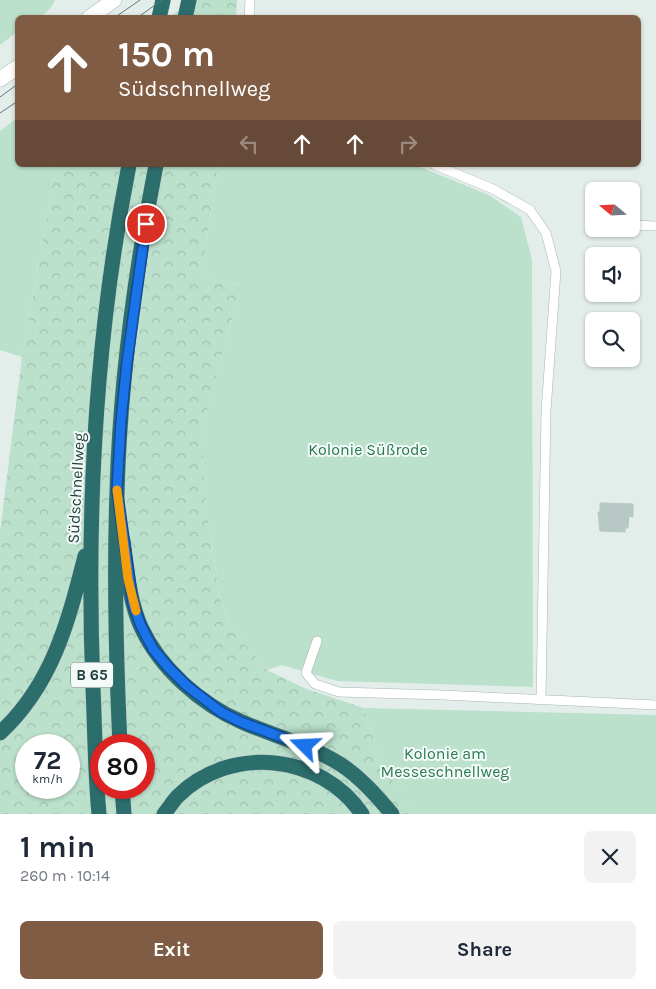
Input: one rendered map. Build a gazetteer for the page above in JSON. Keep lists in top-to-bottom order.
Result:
{
  "streets": {
    "highway": ["Südschnellweg", "B 65"]
  },
  "parks": ["Kolonie Süßrode", "Kolonie am Messeschnellweg"],
  "north": "left",
  "page": {
    "turn": ["150 m", "Südschnellweg"],
    "speed": "72 km/h",
    "limit": "80",
    "heading": ["1 min", "260 m · 10:14"],
    "buttons": ["Exit", "Share"]
  }
}
